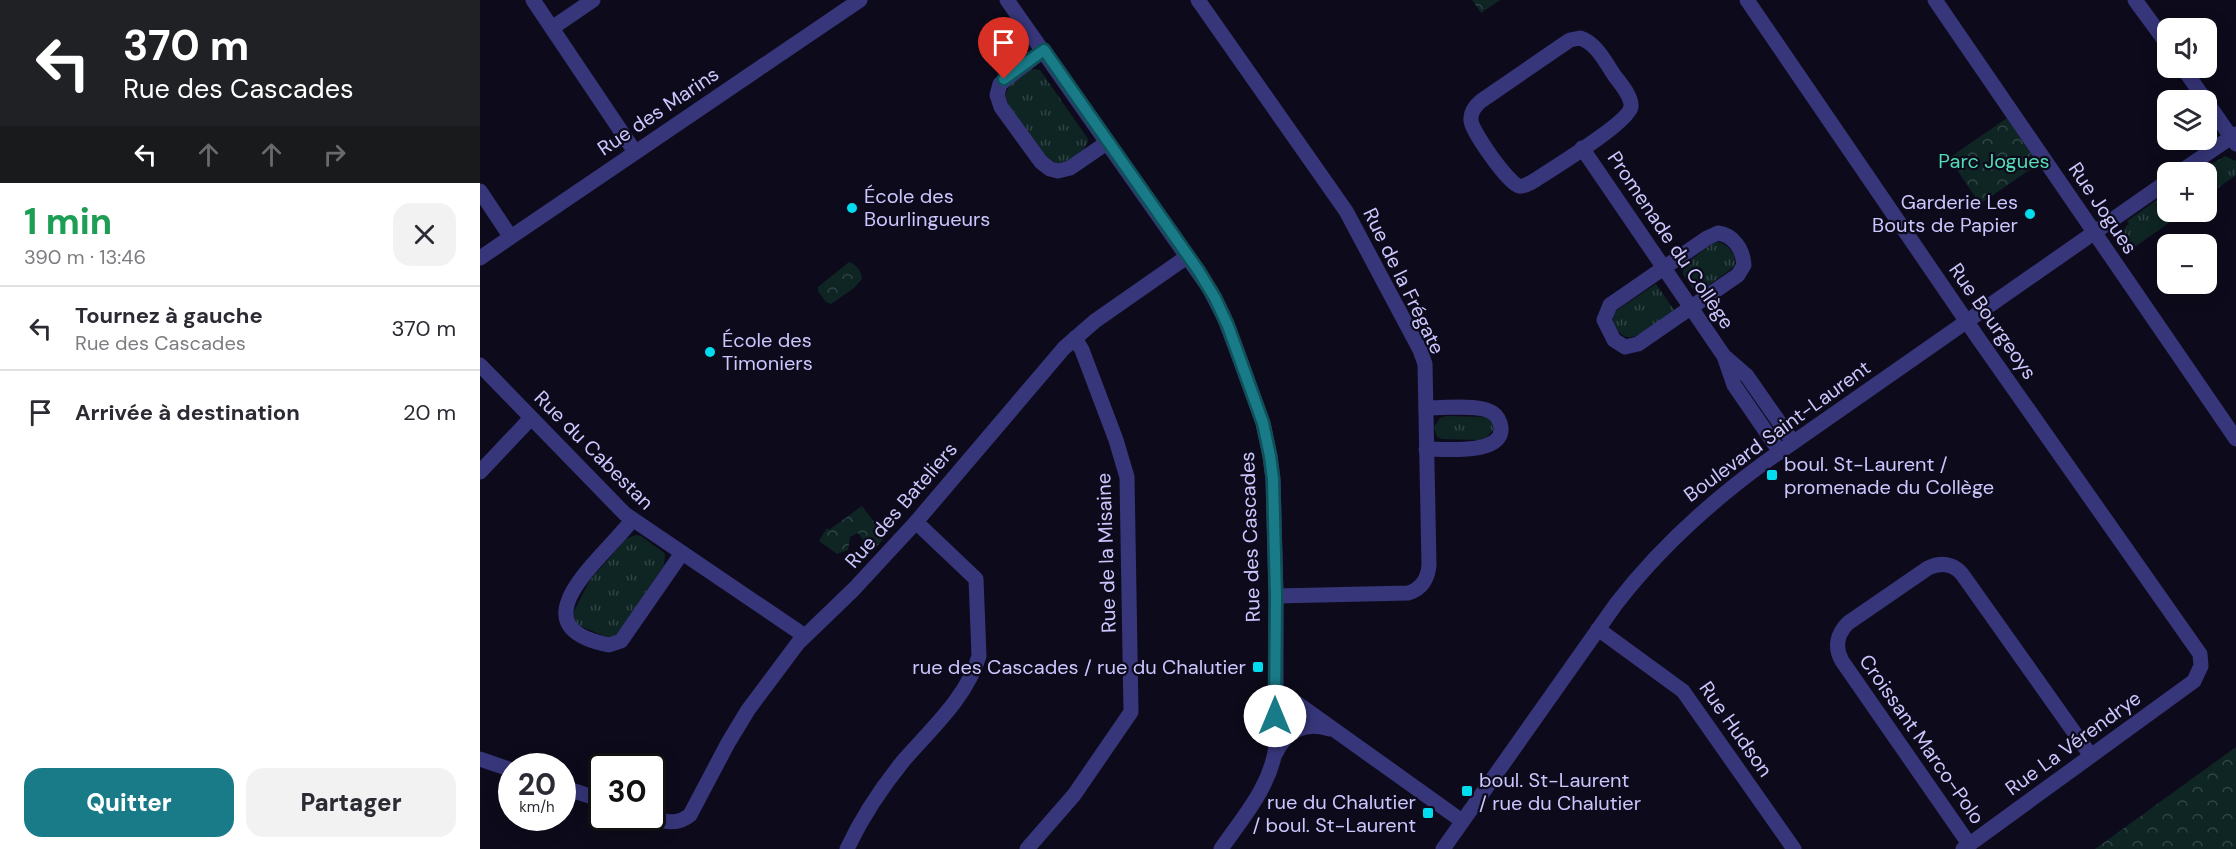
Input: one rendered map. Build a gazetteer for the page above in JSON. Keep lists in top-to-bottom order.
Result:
{
  "streets": {
    "street": [
      "Rue des Marins",
      "Rue Jogues",
      "Promenade du Collège",
      "Rue de la Frégate",
      "Rue Bourgeoys",
      "Boulevard Saint-Laurent",
      "Rue du Cabestan",
      "Rue des Bateliers",
      "Rue des Cascades",
      "Rue de la Misaine",
      "Rue Hudson",
      "Croissant Marco-Polo",
      "Rue La Vérendrye"
    ]
  },
  "crossings": [
    ["Rue Jogues", "Boulevard Saint-Laurent"],
    ["Promenade du Collège", "Boulevard Saint-Laurent"],
    ["Rue de la Frégate", "Rue des Cascades"],
    ["Rue Bourgeoys", "Boulevard Saint-Laurent"],
    ["Rue Bourgeoys", "Rue La Vérendrye"],
    ["Boulevard Saint-Laurent", "Rue Hudson"],
    ["Rue du Cabestan", "Rue des Bateliers"],
    ["Rue des Bateliers", "Rue des Cascades"],
    ["Rue des Bateliers", "Rue de la Misaine"],
    ["Croissant Marco-Polo", "Rue La Vérendrye"]
  ],
  "parks": ["Parc Jogues"],
  "places": {
    "other": ["École des Bourlingueurs", "Garderie Les Bouts de Papier", "École des Timoniers"],
    "transit": [
      "boul. St-Laurent / promenade du Collège",
      "rue des Cascades / rue du Chalutier",
      "boul. St-Laurent / rue du Chalutier",
      "rue du Chalutier / boul. St-Laurent"
    ]
  },
  "page": {
    "turn": ["370 m", "Rue des Cascades"],
    "map_buttons": ["+", "−"],
    "heading": ["1 min", "390 m · 13:46"],
    "list": [
      {
        "name": "Tournez à gauche",
        "note": "Rue des Cascades",
        "value": "370 m"
      },
      {
        "name": "Arrivée à destination",
        "value": "20 m"
      }
    ],
    "speed": "20 km/h",
    "limit": "30",
    "buttons": ["Quitter", "Partager"]
  }
}
